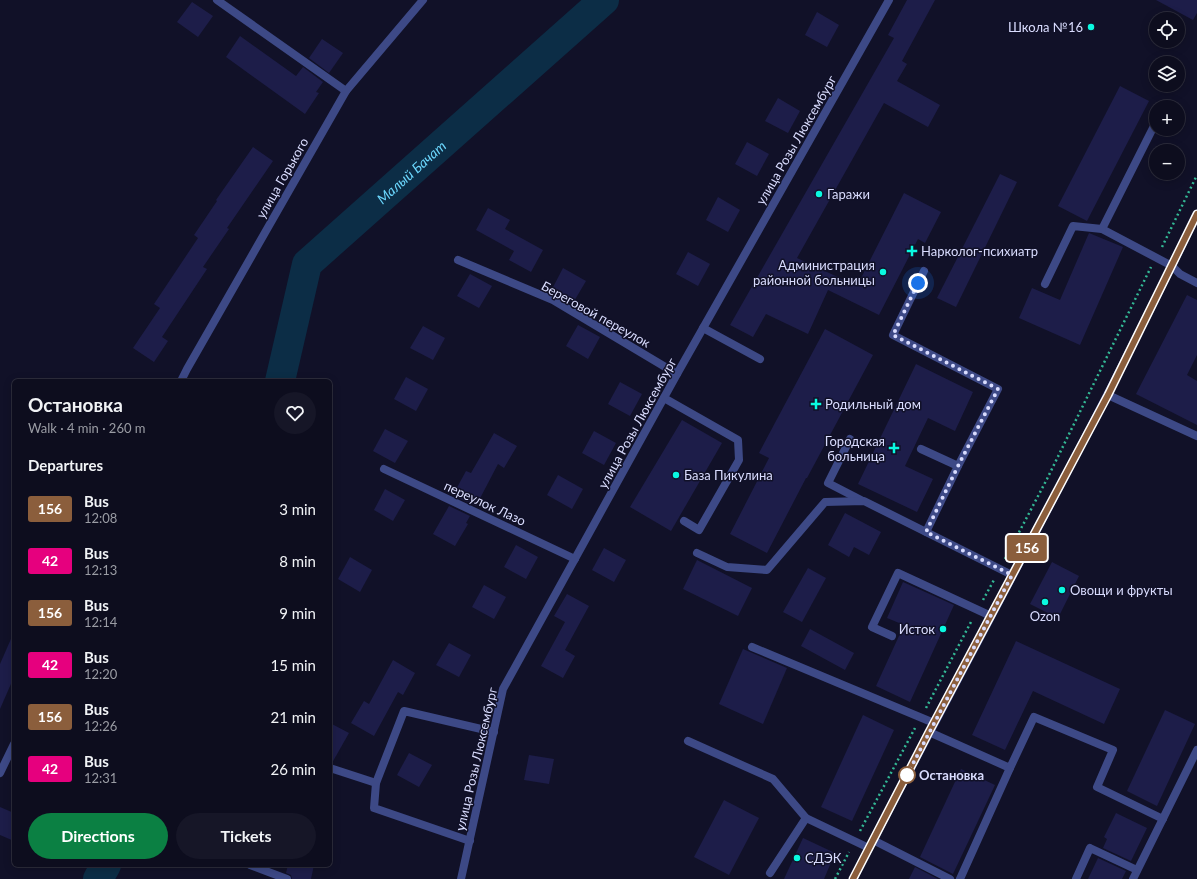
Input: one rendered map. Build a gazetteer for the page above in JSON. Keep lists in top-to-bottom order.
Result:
{
  "streets": {
    "street": [
      "улица Розы Люксембург",
      "улица Горького",
      "Береговой переулок",
      "переулок Лазо"
    ]
  },
  "crossings": [
    ["улица Розы Люксембург", "Береговой переулок"],
    ["улица Розы Люксембург", "переулок Лазо"]
  ],
  "water": ["Малый Бачат"],
  "places": {
    "other": [
      "Школа №16",
      "Гаражи",
      "Администрация районной больницы",
      "База Пикулина",
      "Овощи и фрукты",
      "Ozon",
      "Исток",
      "Остановка",
      "СДЭК"
    ],
    "health": ["Нарколог-психиатр", "Родильный дом", "Городская больница"]
  },
  "lines": ["bus line 156"],
  "page": {
    "on_map": "156",
    "map_buttons": ["+", "−"],
    "heading": [
      ["Остановка", "Walk · 4 min · 260 m"],
      "Departures"
    ],
    "list": [
      {
        "mark": "156",
        "name": "Bus",
        "note": "12:08",
        "value": "3 min"
      },
      {
        "mark": "42",
        "name": "Bus",
        "note": "12:13",
        "value": "8 min"
      },
      {
        "mark": "156",
        "name": "Bus",
        "note": "12:14",
        "value": "9 min"
      },
      {
        "mark": "42",
        "name": "Bus",
        "note": "12:20",
        "value": "15 min"
      },
      {
        "mark": "156",
        "name": "Bus",
        "note": "12:26",
        "value": "21 min"
      },
      {
        "mark": "42",
        "name": "Bus",
        "note": "12:31",
        "value": "26 min"
      }
    ],
    "buttons": ["Directions", "Tickets"]
  }
}
